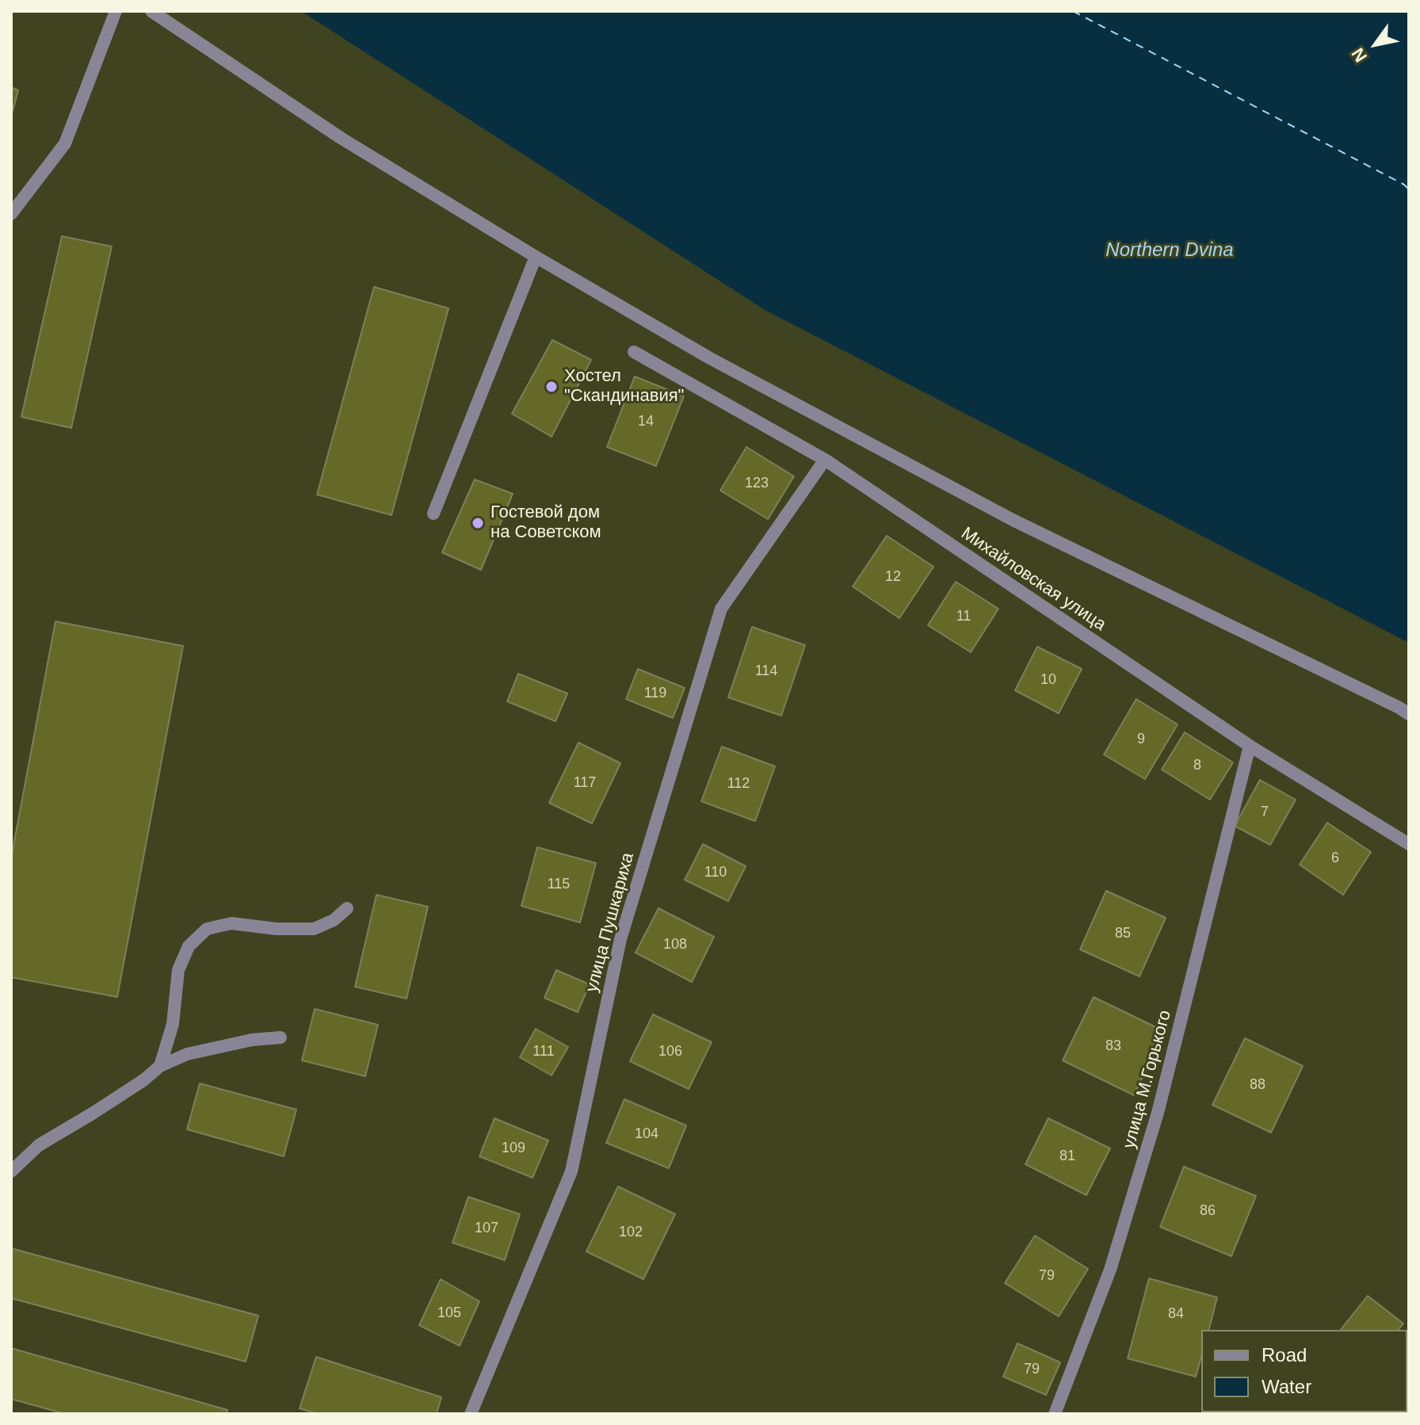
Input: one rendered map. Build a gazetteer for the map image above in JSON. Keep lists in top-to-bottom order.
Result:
{
  "streets": {
    "street": ["Михайловская улица", "улица Пушкариха", "улица М.Горького"]
  },
  "crossings": [
    ["Михайловская улица", "улица Пушкариха"],
    ["Михайловская улица", "улица М.Горького"]
  ],
  "water": ["Northern Dvina"],
  "places": ["Хостел \"Скандинавия\"", "Гостевой дом на Советском"],
  "house_numbers": [
    "14",
    "123",
    "12",
    "11",
    "114",
    "10",
    "119",
    "9",
    "8",
    "117",
    "112",
    "7",
    "6",
    "110",
    "115",
    "85",
    "108",
    "83",
    "111",
    "106",
    "88",
    "104",
    "109",
    "81",
    "86",
    "107",
    "102",
    "79",
    "105",
    "84",
    "79"
  ],
  "legend": ["Road", "Water"],
  "north": "bottom left"
}
